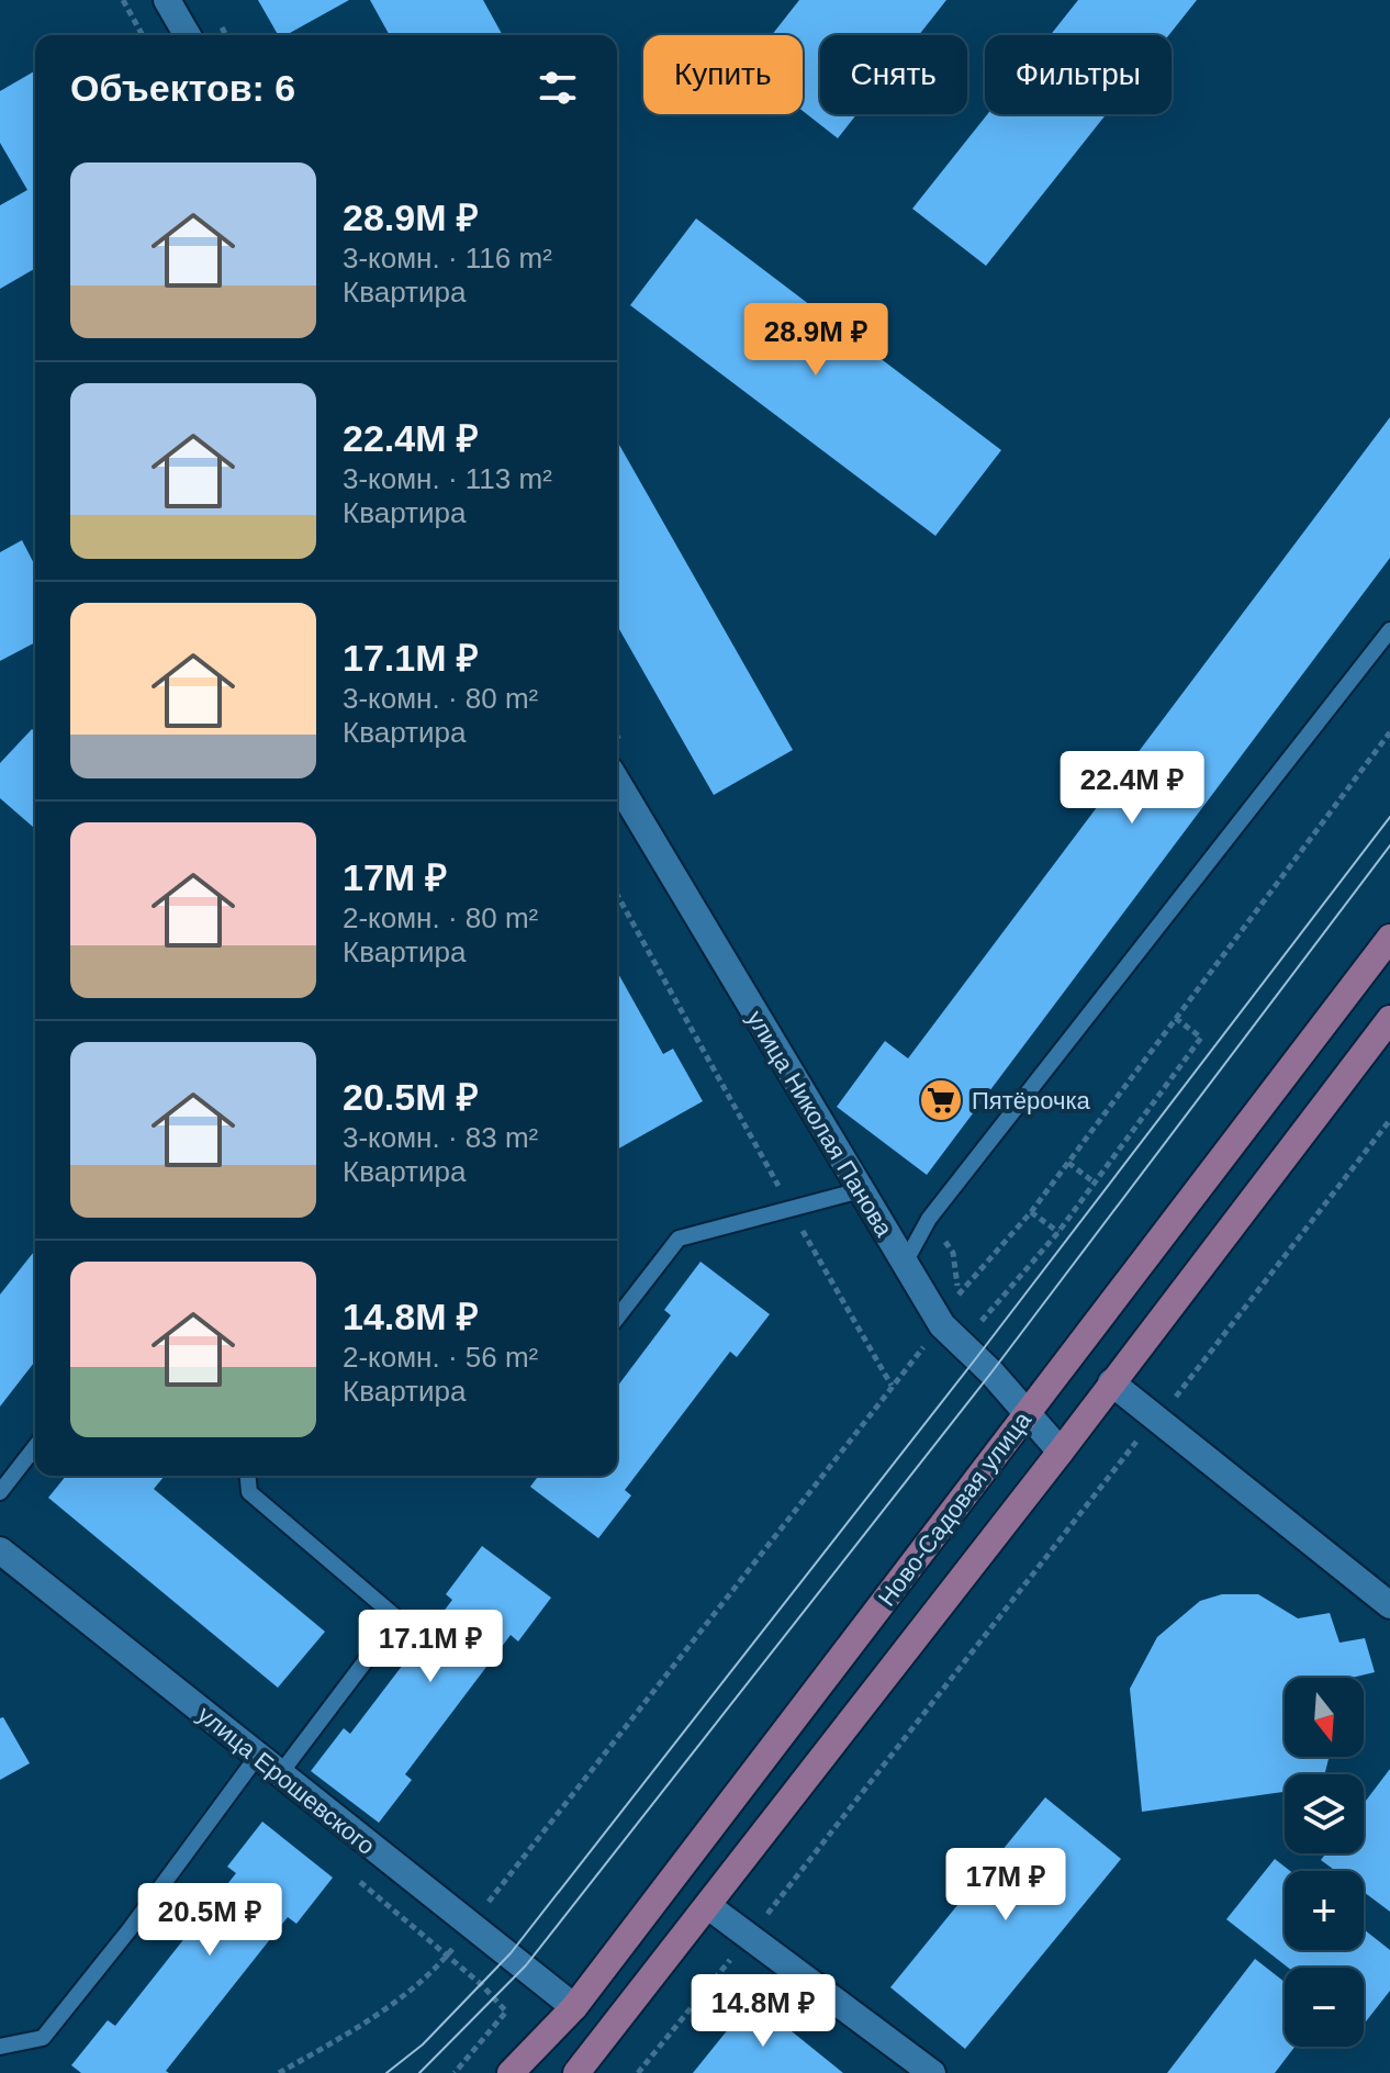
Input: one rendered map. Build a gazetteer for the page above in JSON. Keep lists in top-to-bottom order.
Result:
{
  "streets": {
    "main road": ["Ново-Садовая улица"],
    "street": ["улица Николая Панова", "улица Ерошевского"]
  },
  "crossings": [
    ["улица Николая Панова", "Ново-Садовая улица"],
    ["Ново-Садовая улица", "улица Ерошевского"]
  ],
  "places": {
    "supermarket": ["Пятёрочка"]
  },
  "north": "bottom",
  "page": {
    "chip": ["Купить", "Снять", "Фильтры"],
    "heading": "Объектов: 6",
    "list": [
      {
        "name": "28.9M ₽",
        "note": "3-комн. · 116 m² · Квартира"
      },
      {
        "name": "22.4M ₽",
        "note": "3-комн. · 113 m² · Квартира"
      },
      {
        "name": "17.1M ₽",
        "note": "3-комн. · 80 m² · Квартира"
      },
      {
        "name": "17M ₽",
        "note": "2-комн. · 80 m² · Квартира"
      },
      {
        "name": "20.5M ₽",
        "note": "3-комн. · 83 m² · Квартира"
      },
      {
        "name": "14.8M ₽",
        "note": "2-комн. · 56 m² · Квартира"
      }
    ],
    "price": [
      "28.9M ₽",
      "22.4M ₽",
      "17.1M ₽",
      "17M ₽",
      "20.5M ₽",
      "14.8M ₽"
    ],
    "map_buttons": ["+", "−"]
  }
}
